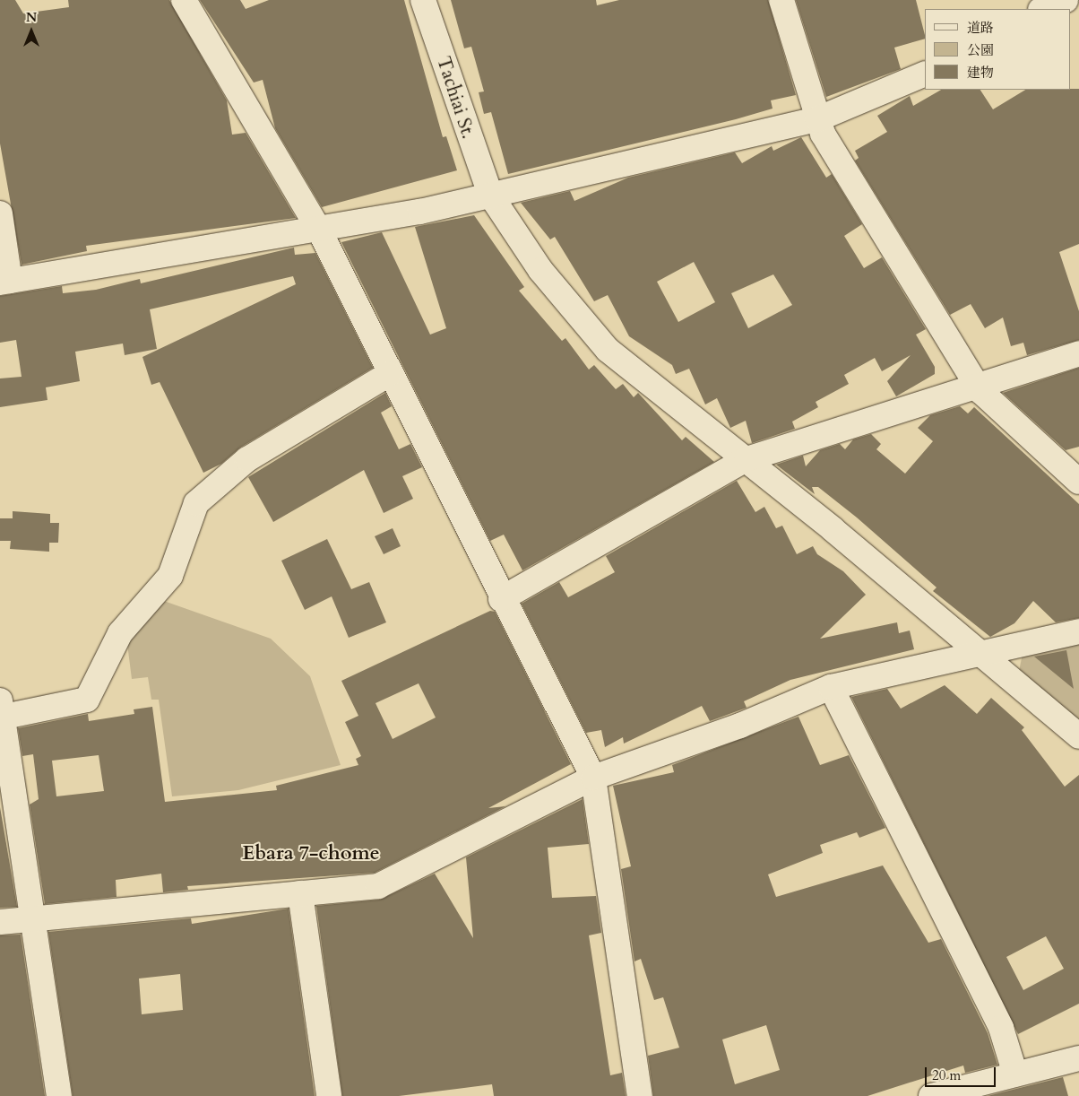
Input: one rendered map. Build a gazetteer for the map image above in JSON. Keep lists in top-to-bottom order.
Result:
{
  "streets": {
    "street": ["Tachiai St."]
  },
  "districts": ["Ebara 7-chome"],
  "legend": ["道路", "公園", "建物"],
  "scale_bar": "20 m",
  "north": "top"
}
